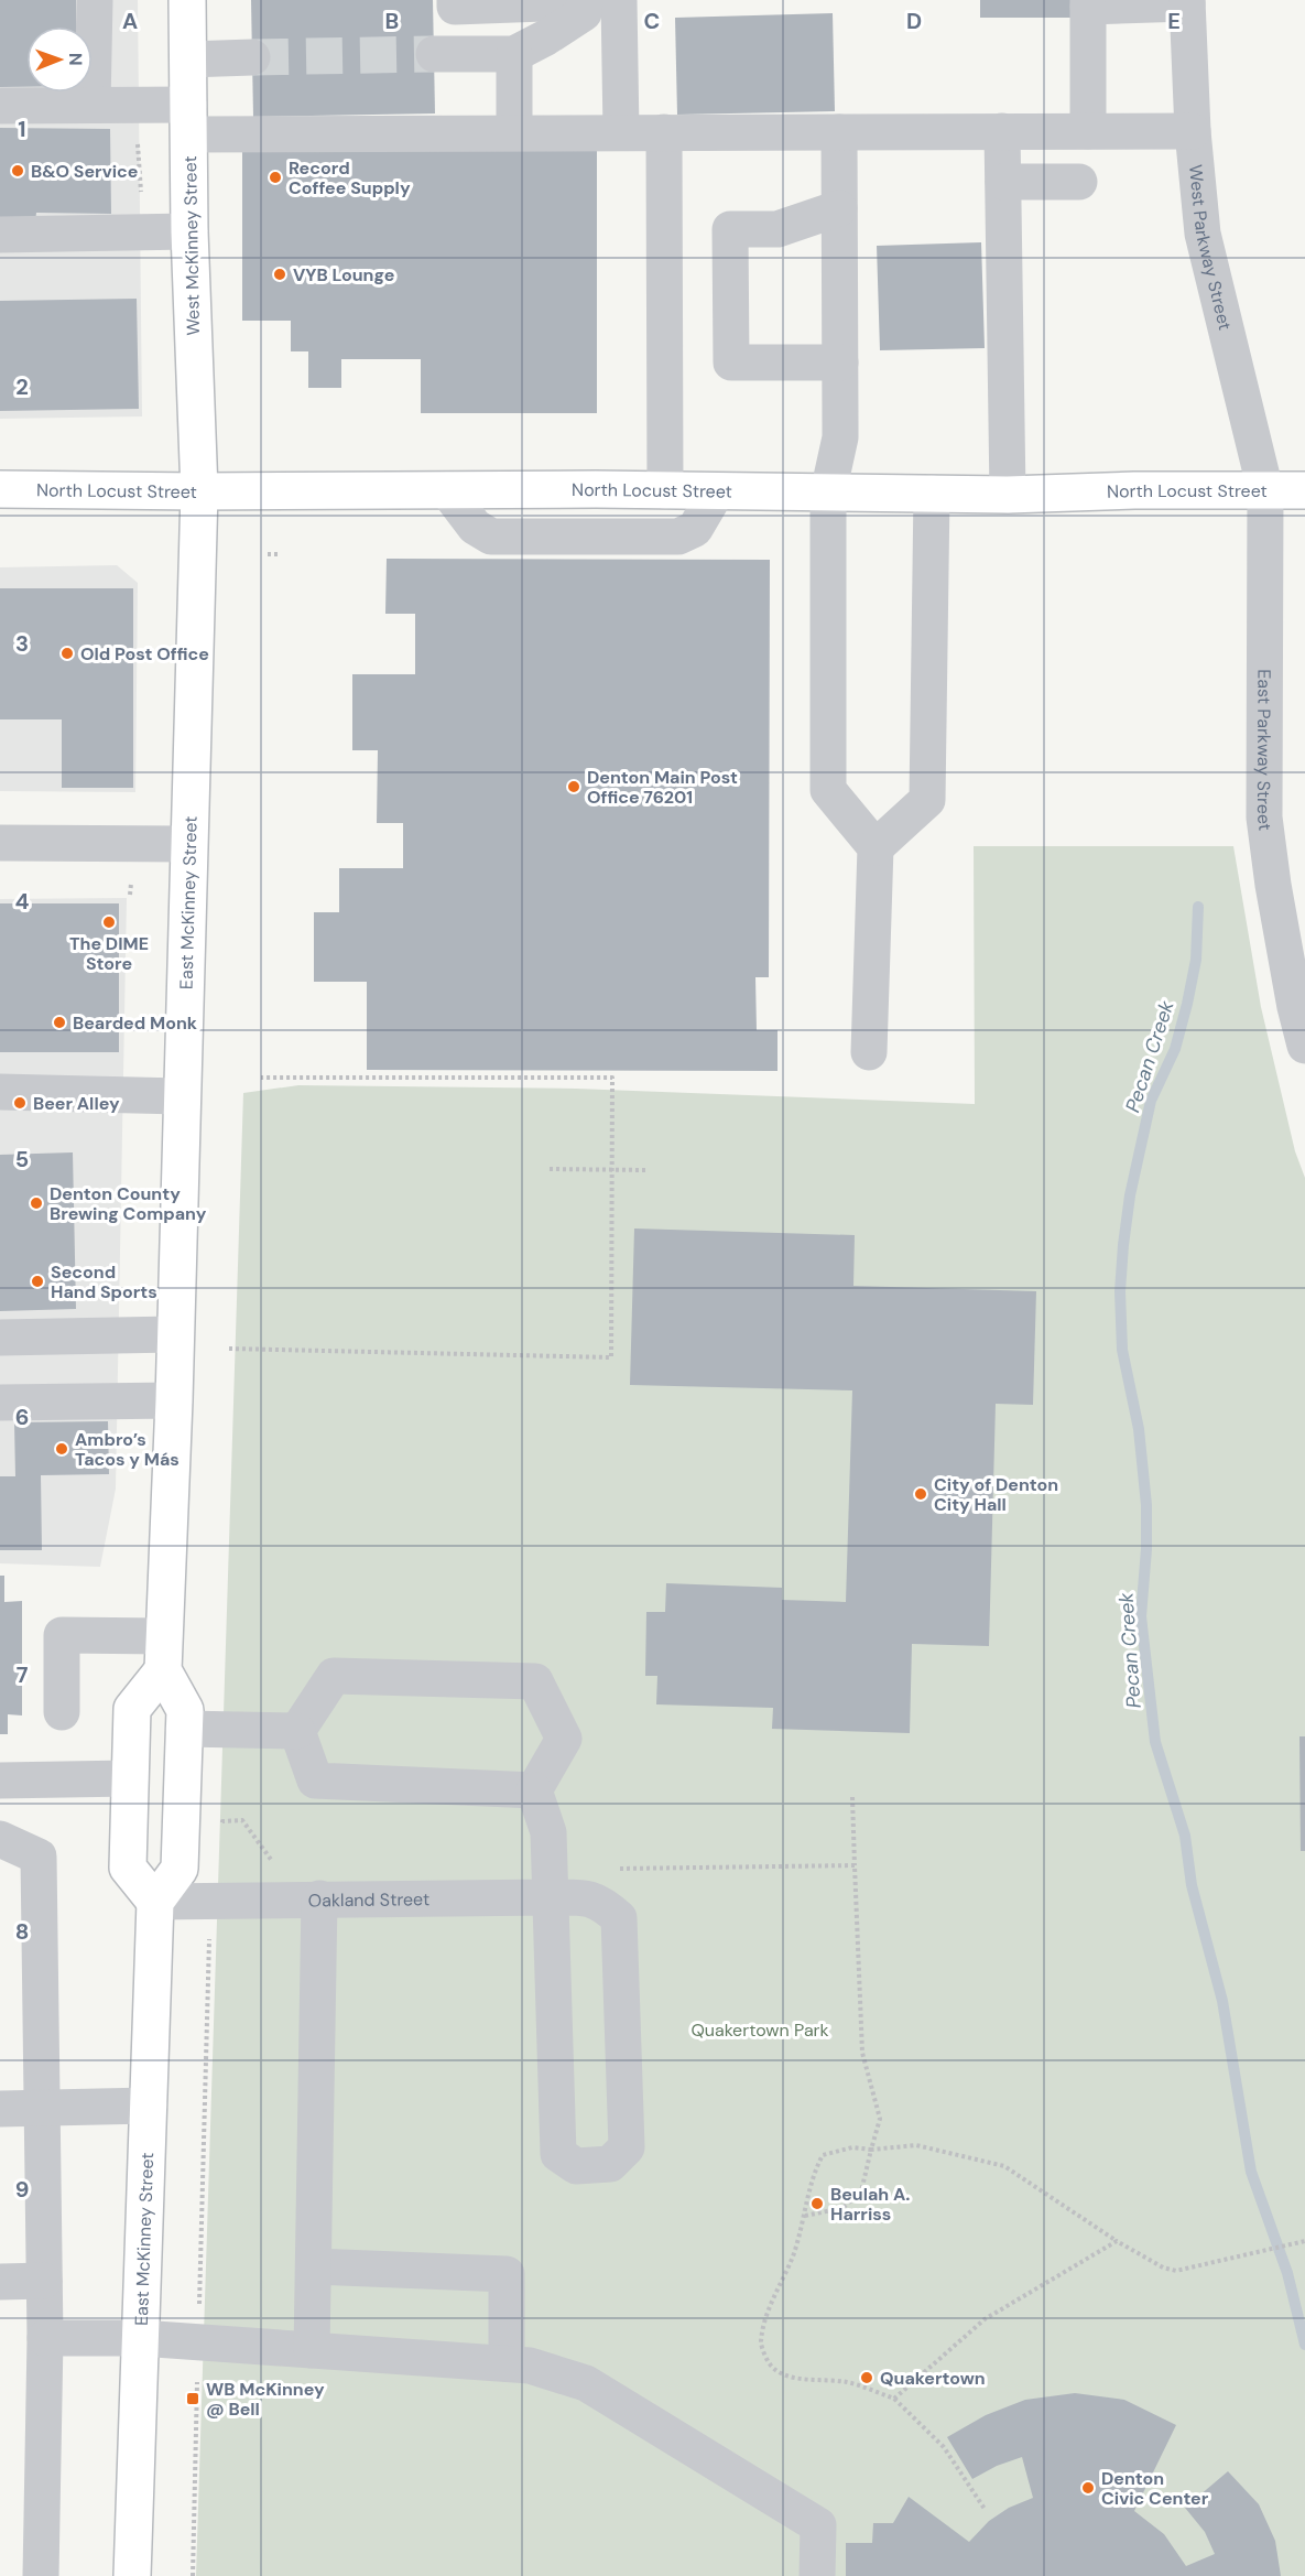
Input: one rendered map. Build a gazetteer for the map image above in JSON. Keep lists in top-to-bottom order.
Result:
{
  "streets": {
    "main road": ["West McKinney Street", "North Locust Street", "East McKinney Street"],
    "street": ["West Parkway Street", "East Parkway Street", "Oakland Street"]
  },
  "crossings": [
    ["West McKinney Street", "North Locust Street"],
    ["West McKinney Street", "East McKinney Street"],
    ["West Parkway Street", "North Locust Street"],
    ["West Parkway Street", "East Parkway Street"],
    ["North Locust Street", "East Parkway Street"],
    ["North Locust Street", "East McKinney Street"],
    ["East McKinney Street", "Oakland Street"]
  ],
  "water": ["Pecan Creek"],
  "parks": ["Quakertown Park"],
  "places": {
    "other": [
      "B&O Service",
      "Record Coffee Supply",
      "VYB Lounge",
      "Old Post Office",
      "Denton Main Post Office 76201",
      "The DIME Store",
      "Bearded Monk",
      "Beer Alley",
      "Denton County Brewing Company",
      "Second Hand Sports",
      "Ambro’s Tacos y Más",
      "City of Denton City Hall",
      "Beulah A. Harriss",
      "Quakertown",
      "Denton Civic Center"
    ],
    "transit": ["WB McKinney @ Bell"]
  },
  "north": "right",
  "grid": {
    "columns": [
      "A",
      "B",
      "C",
      "D",
      "E"
    ],
    "rows": [
      "1",
      "2",
      "3",
      "4",
      "5",
      "6",
      "7",
      "8",
      "9"
    ]
  }
}
